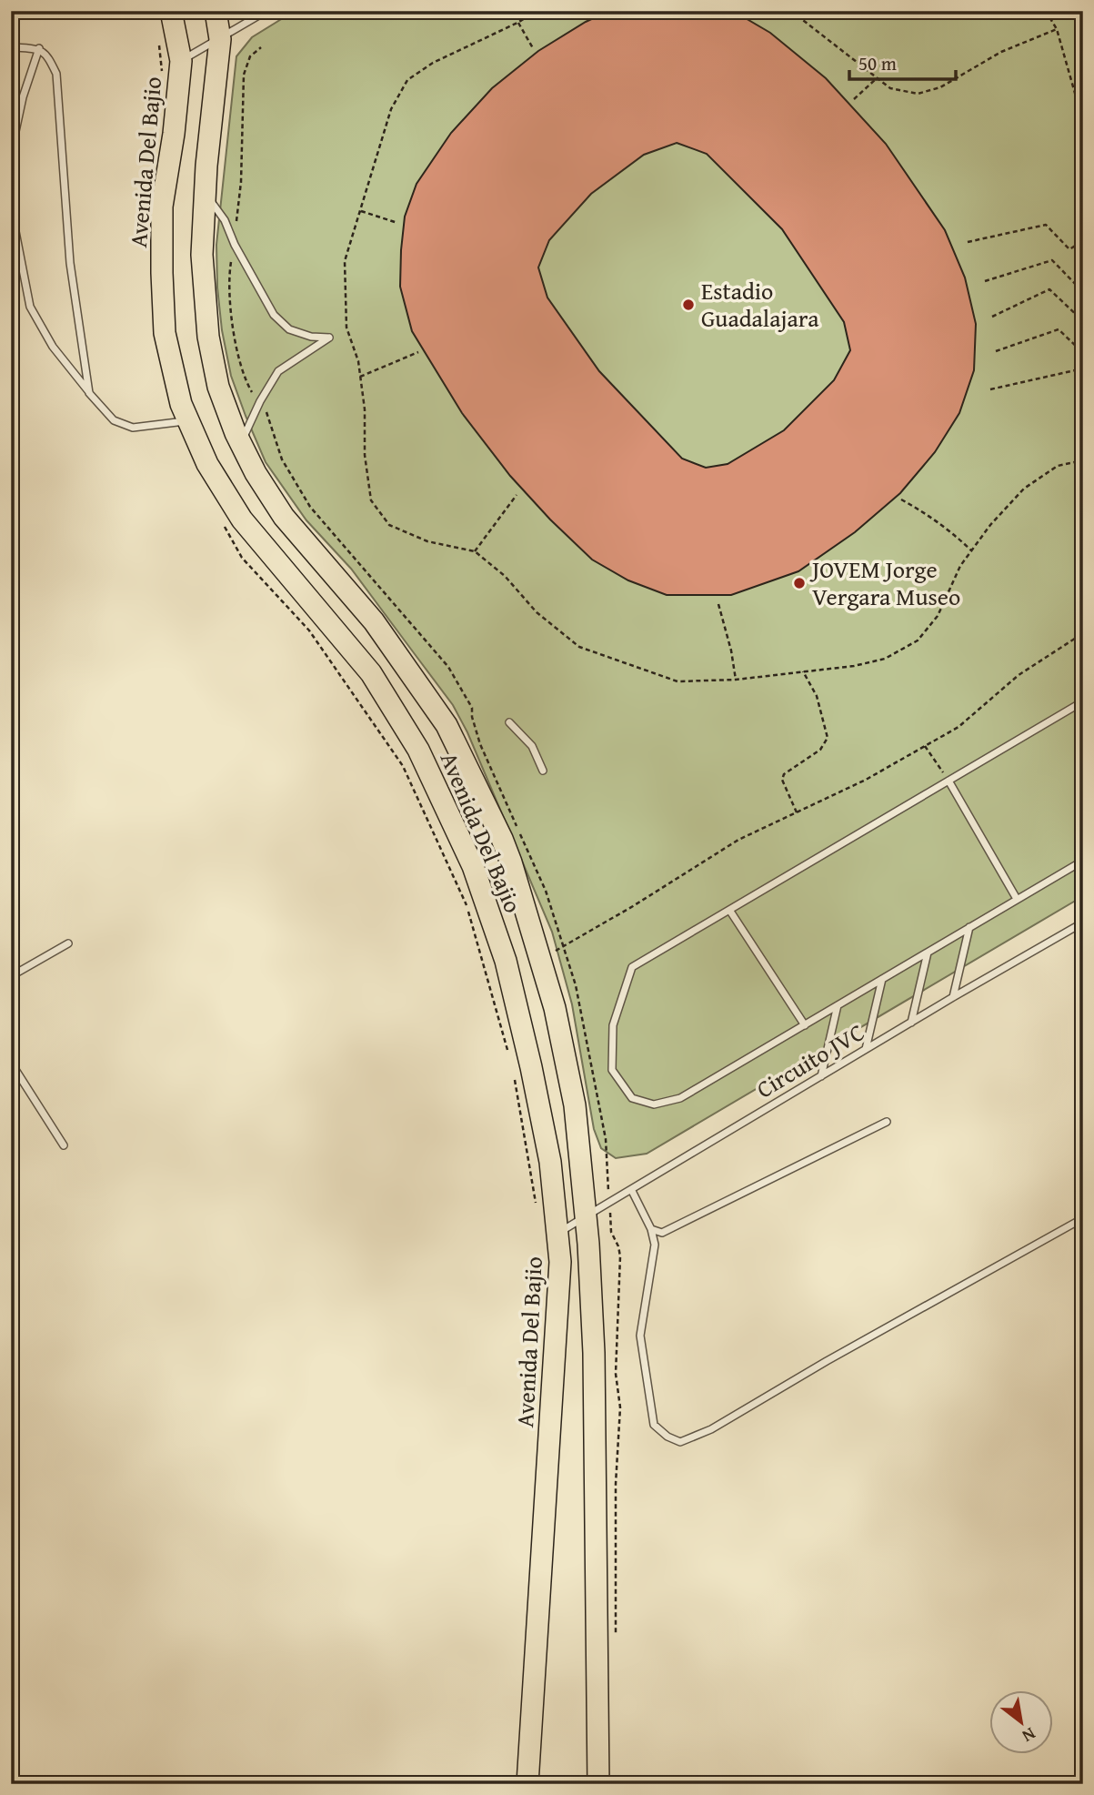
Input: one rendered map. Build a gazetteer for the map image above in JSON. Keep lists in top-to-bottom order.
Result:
{
  "streets": {
    "main road": ["Avenida Del Bajio"],
    "lane": ["Circuito JVC"]
  },
  "crossings": [
    ["Avenida Del Bajio", "Circuito JVC"]
  ],
  "places": ["Estadio Guadalajara", "JOVEM Jorge Vergara Museo"],
  "scale_bar": "50 m",
  "north": "bottom right"
}
